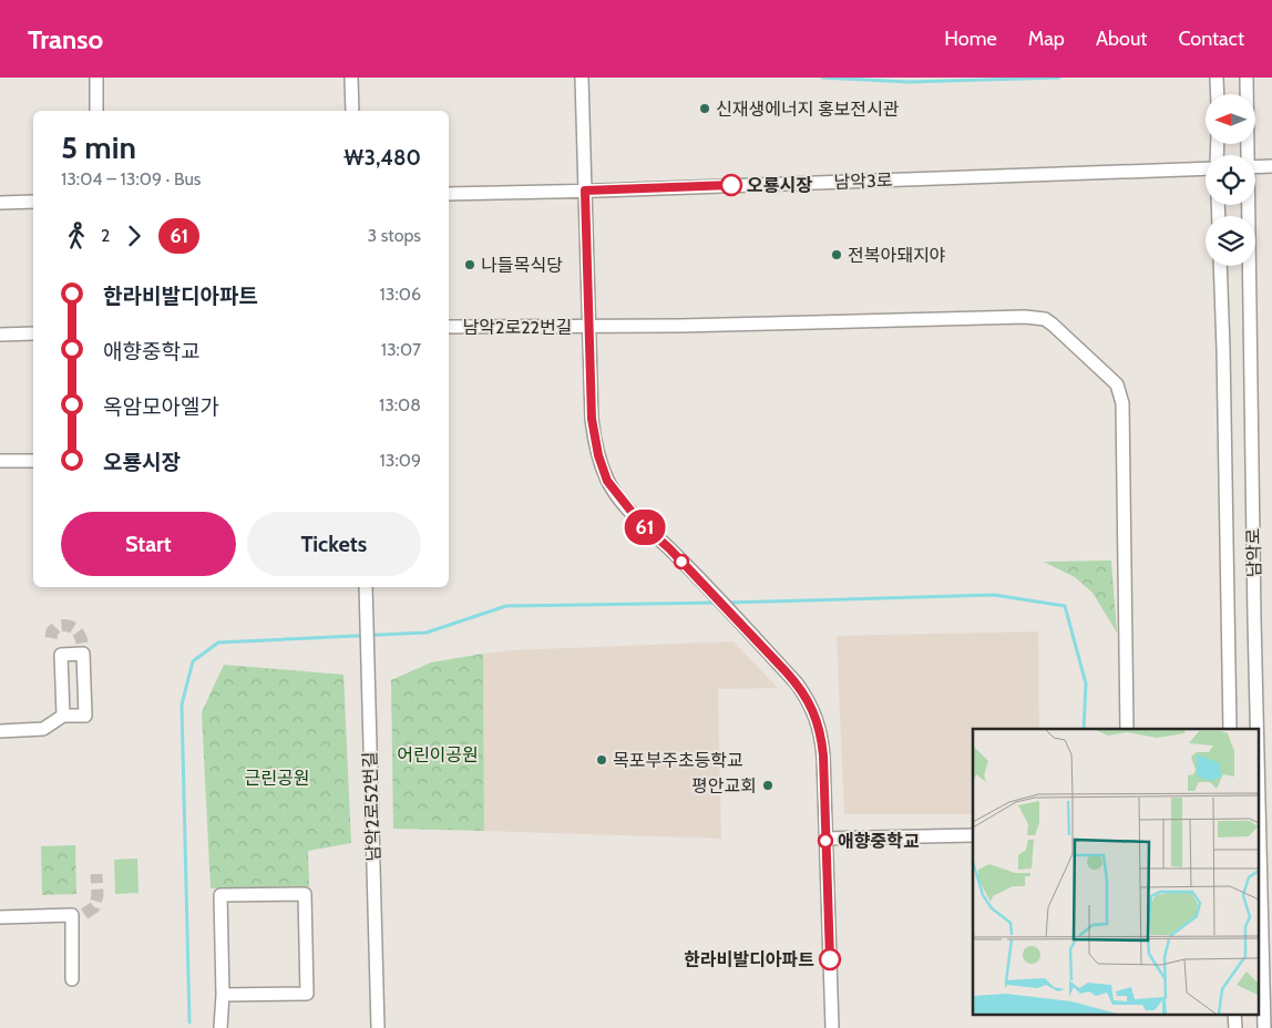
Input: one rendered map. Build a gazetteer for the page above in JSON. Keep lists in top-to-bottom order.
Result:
{
  "streets": {
    "street": [
      "남악3로",
      "남악2로22번길",
      "남악로",
      "남악2로52번길"
    ]
  },
  "crossings": [
    ["남악3로", "남악2로22번길"]
  ],
  "parks": ["어린이공원", "근린공원"],
  "places": [
    "신재생에너지 홍보전시관",
    "오룡시장",
    "전복아돼지야",
    "나들목식당",
    "목포부주초등학교",
    "평안교회",
    "애향중학교",
    "한라비발디아파트"
  ],
  "lines": ["bus line 61"],
  "north": "left",
  "page": {
    "header": "Transo",
    "nav": [
      "Home",
      "Map",
      "About",
      "Contact"
    ],
    "on_map": "61",
    "heading": ["5 min", "13:04 – 13:09 · Bus", "₩3,480"],
    "legs": ["2", "61", "3 stops"],
    "list": [
      {
        "name": "한라비발디아파트",
        "value": "13:06"
      },
      {
        "name": "애향중학교",
        "value": "13:07"
      },
      {
        "name": "옥암모아엘가",
        "value": "13:08"
      },
      {
        "name": "오룡시장",
        "value": "13:09"
      }
    ],
    "buttons": ["Start", "Tickets"]
  }
}
